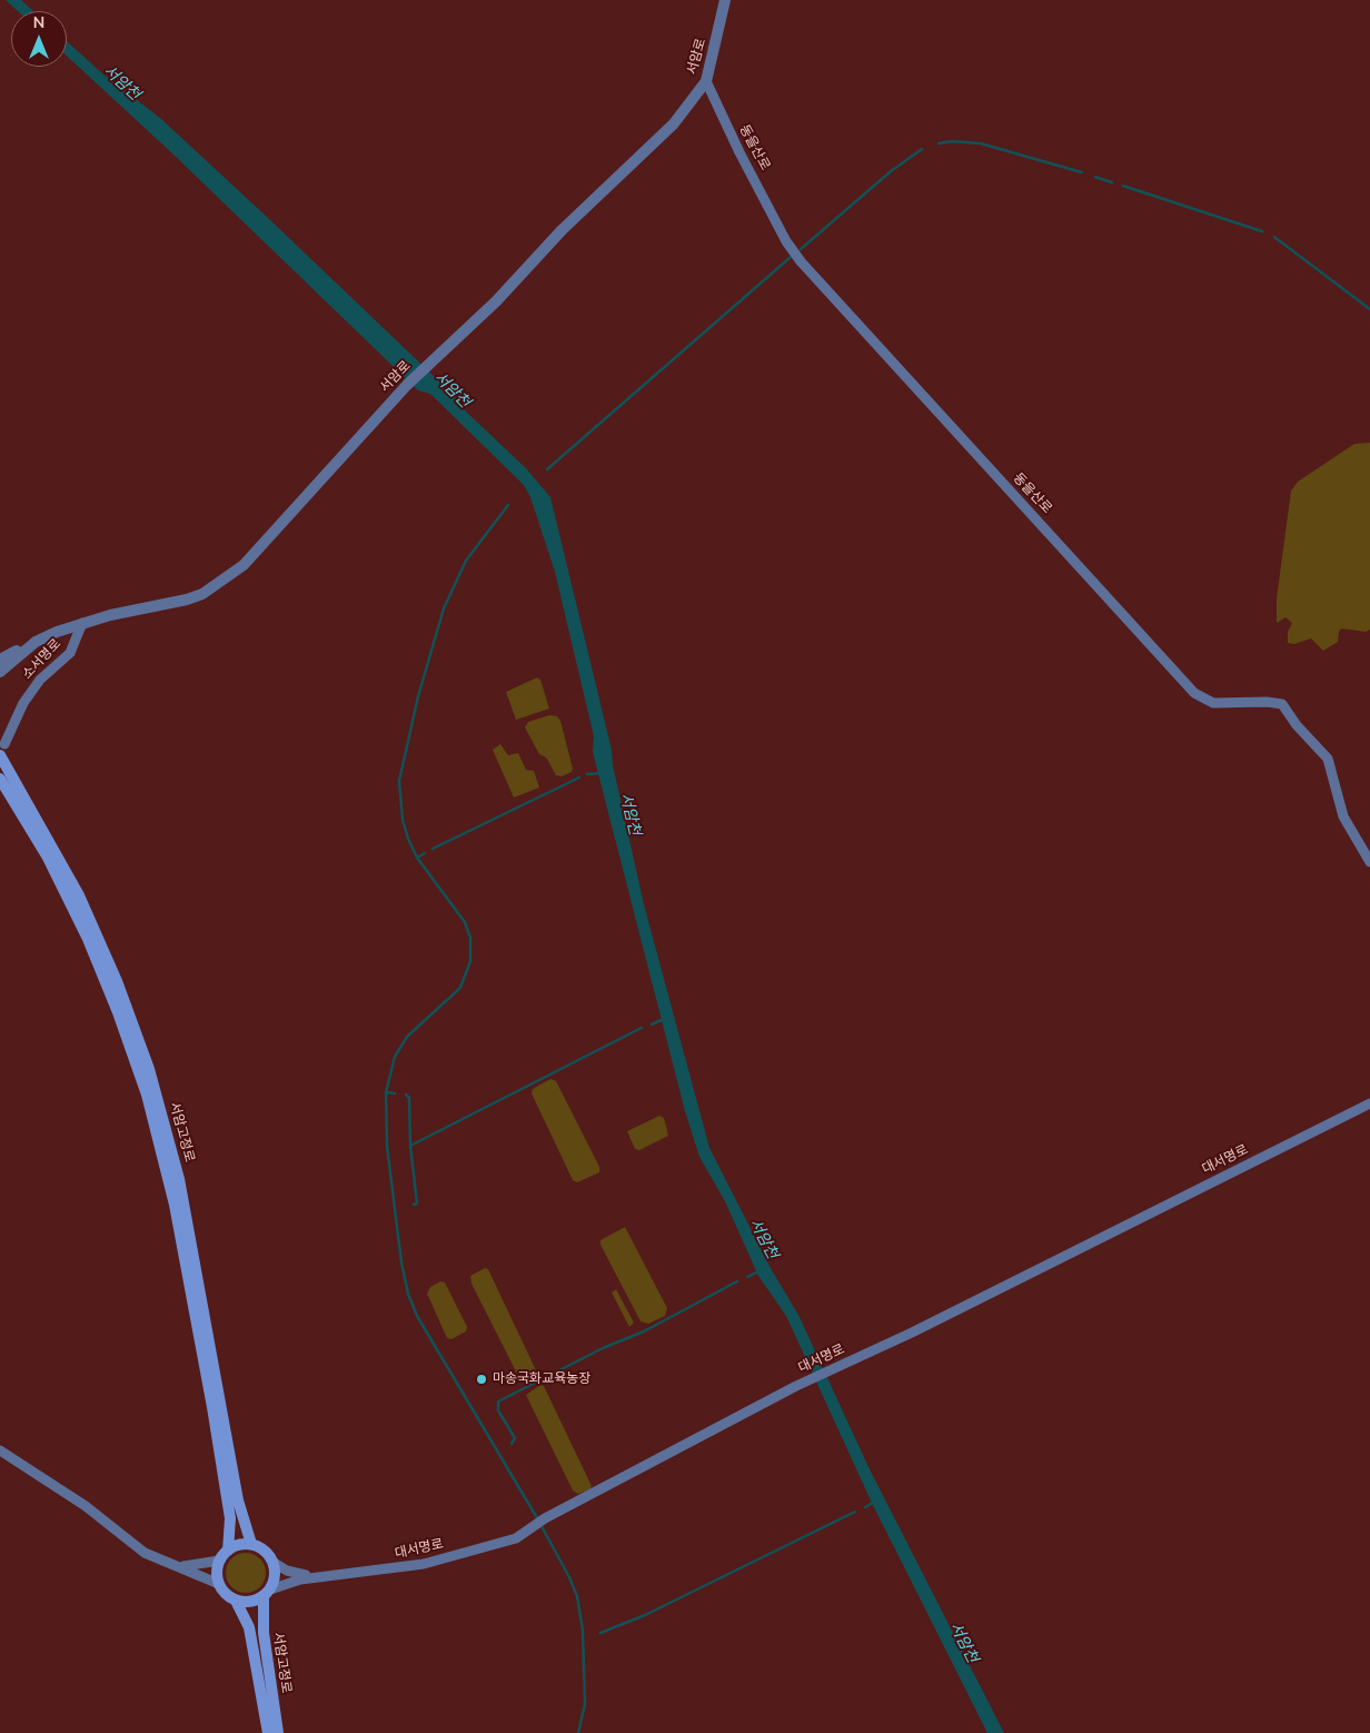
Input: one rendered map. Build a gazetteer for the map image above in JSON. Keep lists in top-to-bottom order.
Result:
{
  "streets": {
    "main road": ["서암고정로"],
    "street": [
      "서암로",
      "동을산로",
      "소서명로",
      "대서명로"
    ]
  },
  "crossings": [
    ["서암로", "동을산로"],
    ["서암로", "소서명로"],
    ["서암고정로", "대서명로"]
  ],
  "water": ["서암천"],
  "places": ["마송국화교육농장"],
  "north": "top"
}
